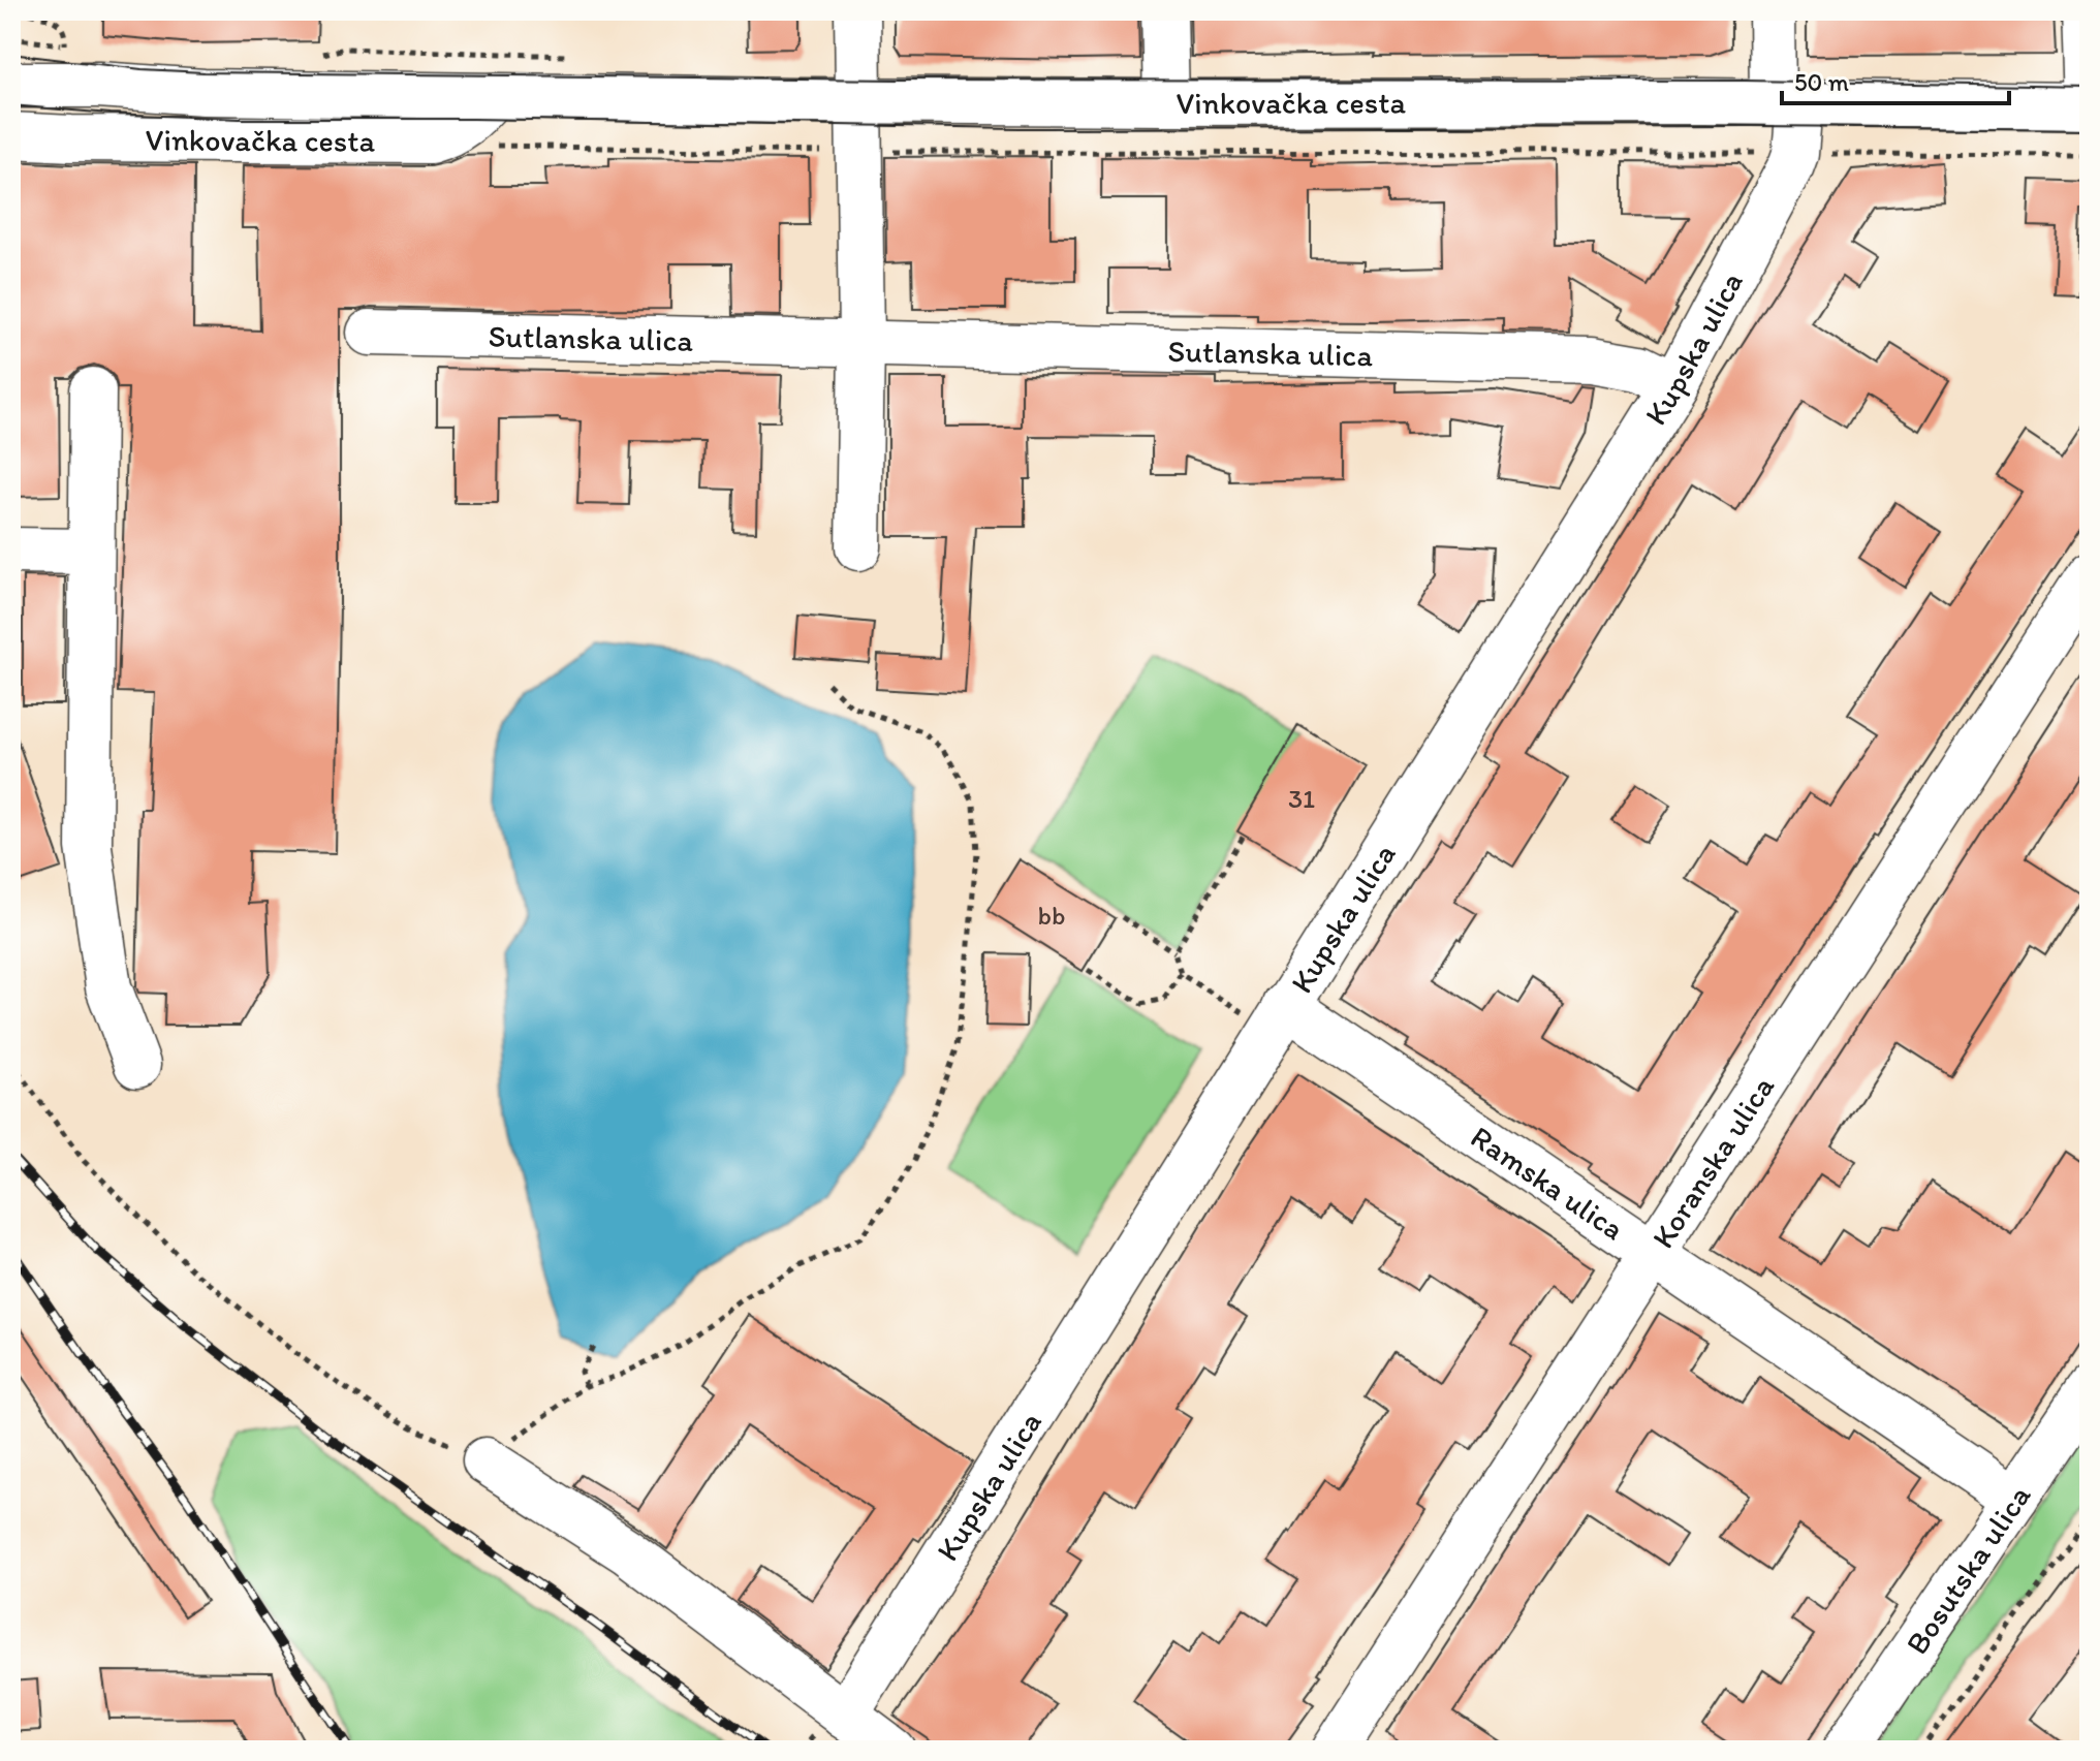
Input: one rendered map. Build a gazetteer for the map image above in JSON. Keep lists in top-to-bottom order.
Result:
{
  "streets": {
    "street": [
      "Vinkovačka cesta",
      "Sutlanska ulica",
      "Kupska ulica",
      "Koranska ulica",
      "Ramska ulica",
      "Bosutska ulica"
    ]
  },
  "crossings": [
    ["Vinkovačka cesta", "Kupska ulica"],
    ["Sutlanska ulica", "Kupska ulica"],
    ["Kupska ulica", "Ramska ulica"],
    ["Koranska ulica", "Ramska ulica"],
    ["Ramska ulica", "Bosutska ulica"]
  ],
  "house_numbers": ["31", "bb"],
  "scale_bar": "50 m"
}
